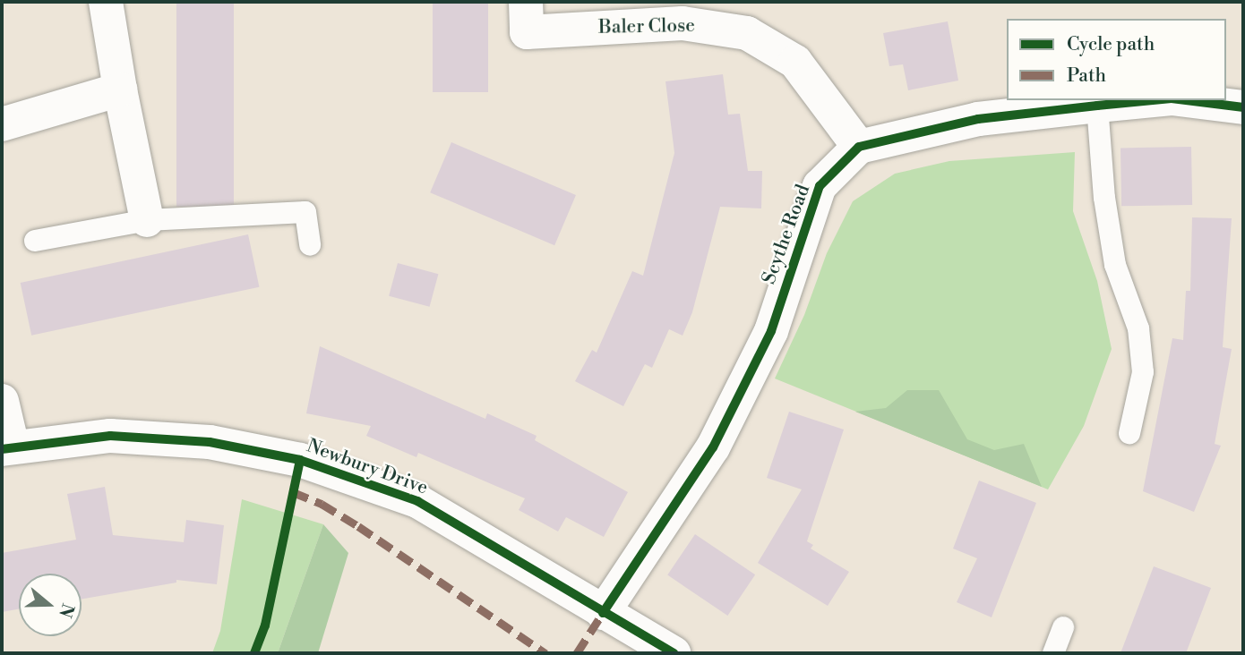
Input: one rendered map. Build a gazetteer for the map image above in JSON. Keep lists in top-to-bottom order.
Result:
{
  "streets": {
    "street": ["Baler Close", "Scythe Road", "Newbury Drive"]
  },
  "crossings": [
    ["Baler Close", "Scythe Road"],
    ["Scythe Road", "Newbury Drive"]
  ],
  "legend": ["Cycle path", "Path"],
  "north": "right"
}
